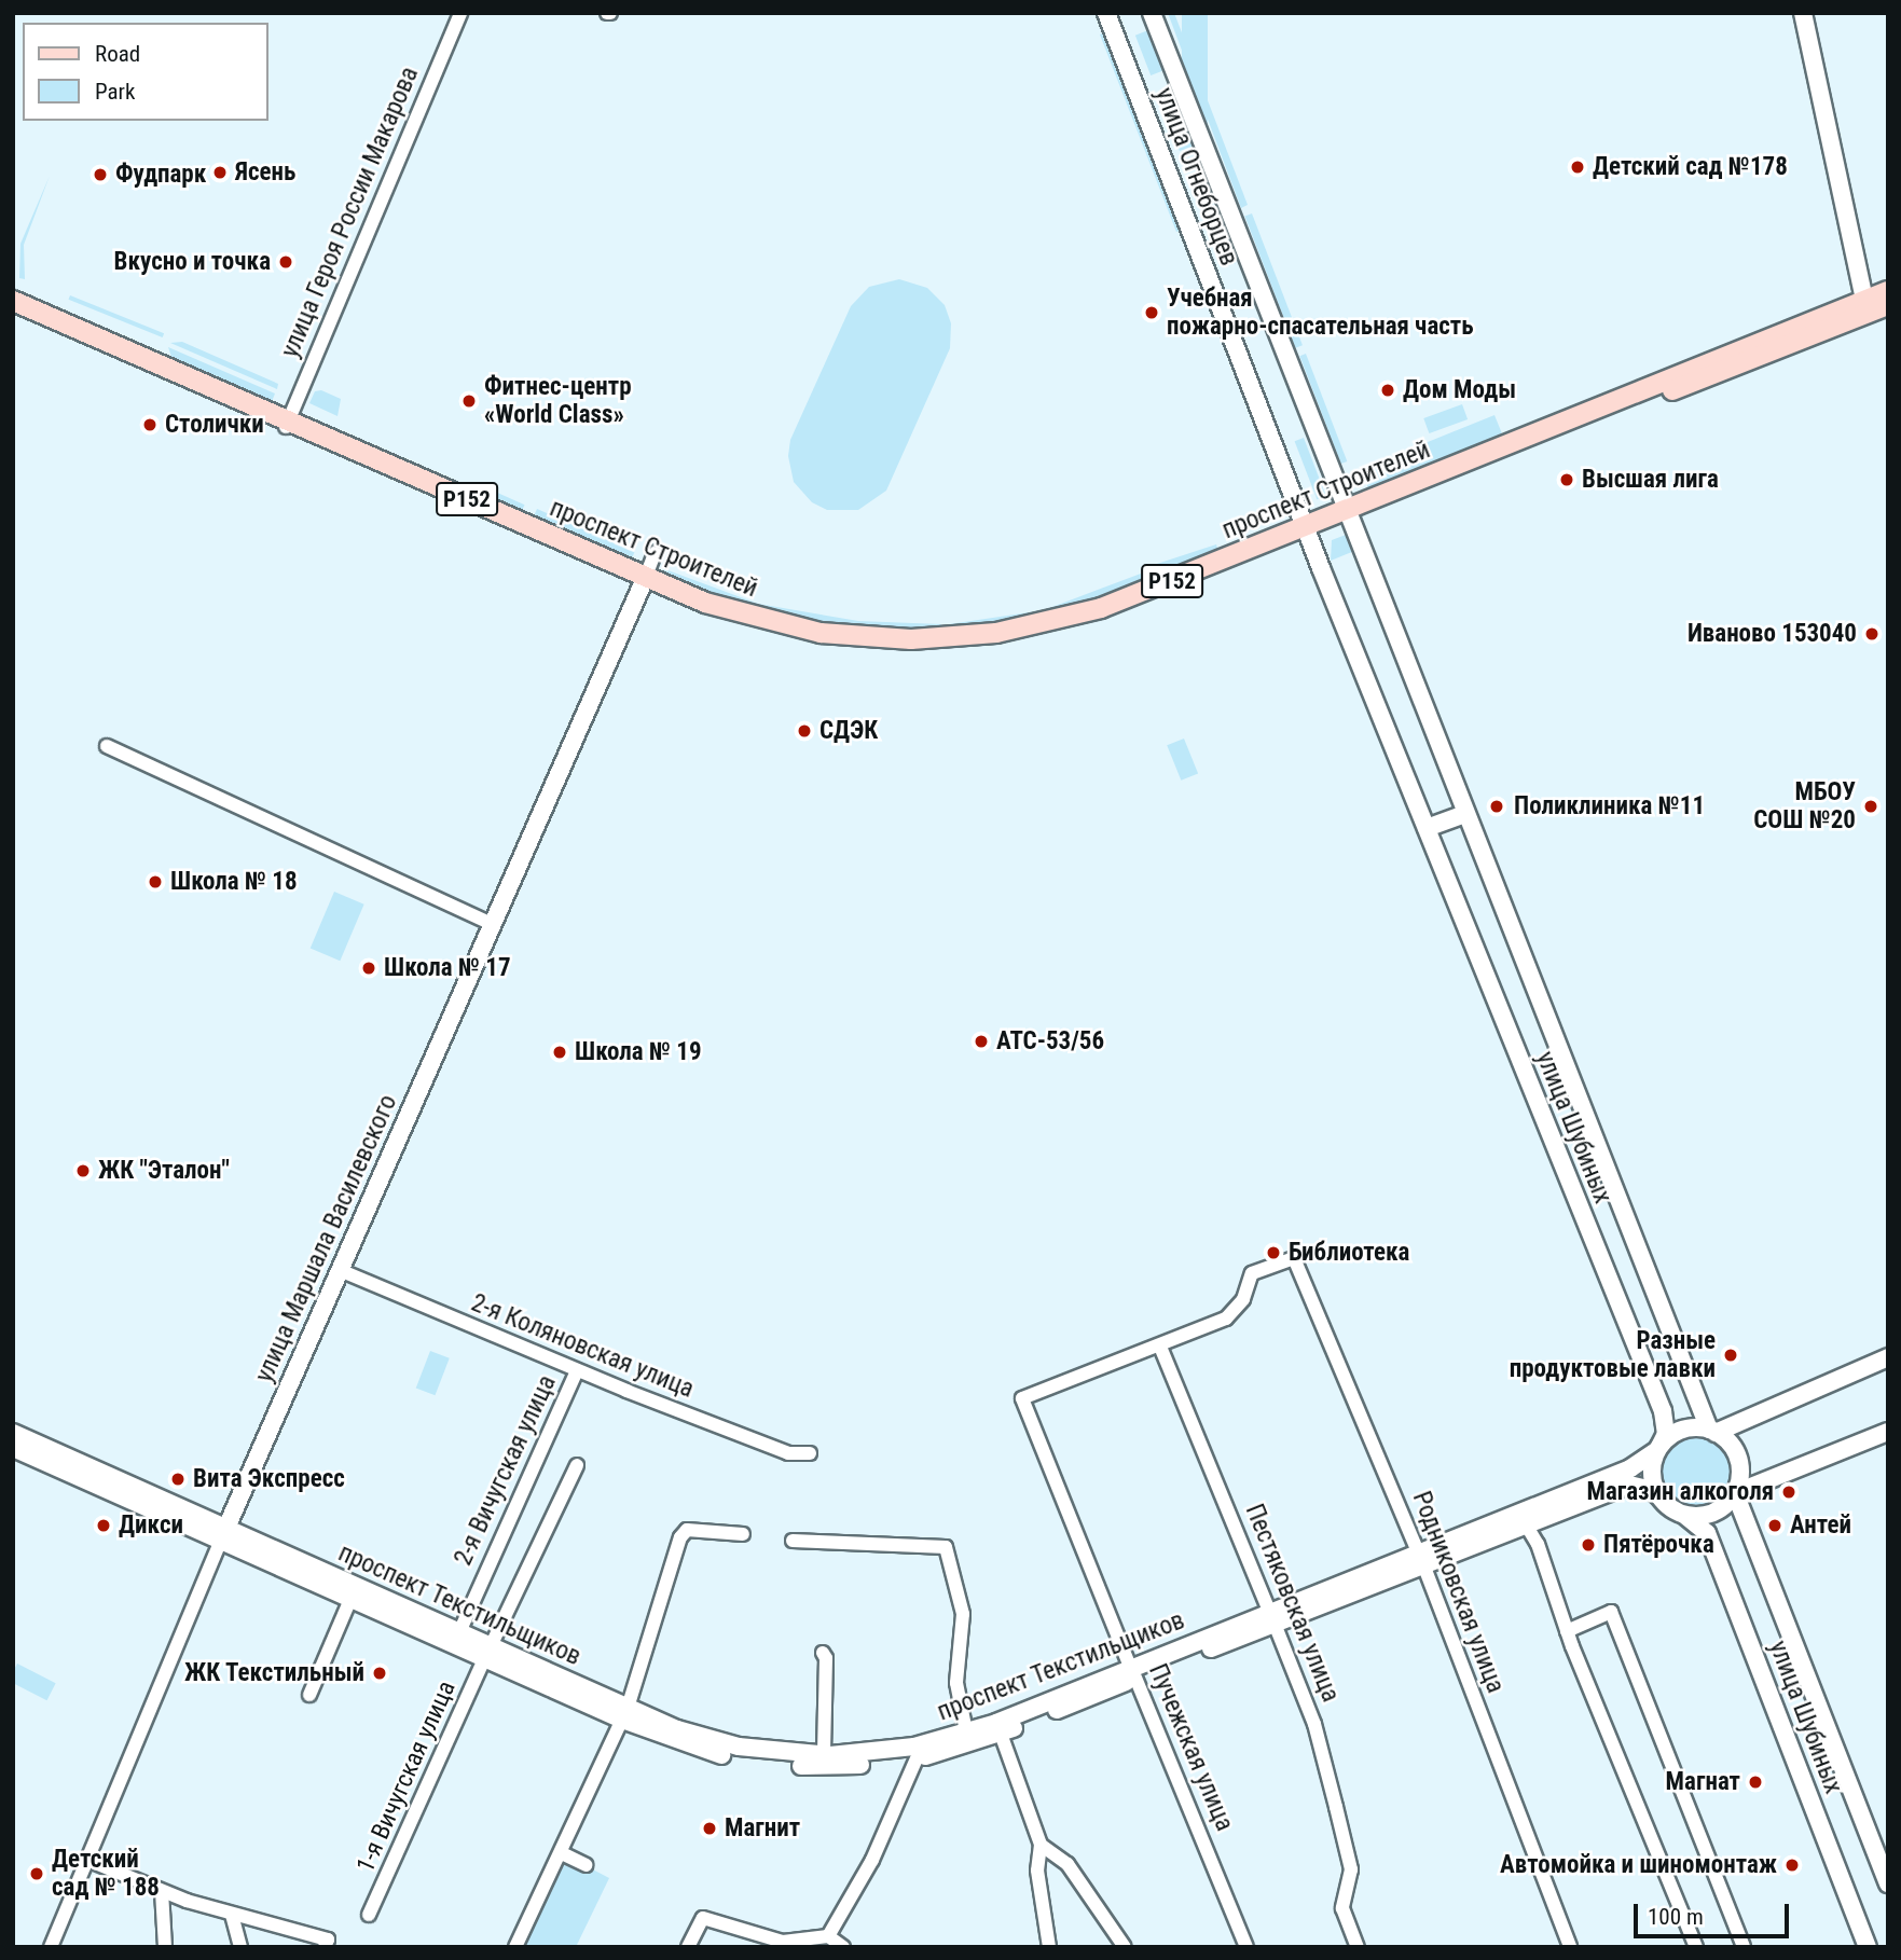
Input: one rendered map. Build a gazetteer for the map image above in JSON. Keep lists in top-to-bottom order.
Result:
{
  "streets": {
    "main road": [
      "улица Огнеборцев",
      "проспект Строителей",
      "Р152",
      "улица Шубиных",
      "улица Маршала Василевского",
      "проспект Текстильщиков"
    ],
    "street": [
      "улица Героя России Макарова",
      "2-я Коляновская улица",
      "2-я Вичугская улица",
      "Родниковская улица",
      "Пестяковская улица",
      "Пучежская улица",
      "1-я Вичугская улица"
    ]
  },
  "crossings": [
    ["улица Огнеборцев", "проспект Строителей"],
    ["улица Огнеборцев", "улица Шубиных"],
    ["улица Героя России Макарова", "проспект Строителей"],
    ["проспект Строителей", "улица Шубиных"],
    ["проспект Строителей", "улица Маршала Василевского"],
    ["улица Шубиных", "проспект Текстильщиков"],
    ["улица Маршала Василевского", "2-я Коляновская улица"],
    ["улица Маршала Василевского", "проспект Текстильщиков"],
    ["2-я Коляновская улица", "2-я Вичугская улица"],
    ["2-я Вичугская улица", "проспект Текстильщиков"],
    ["Родниковская улица", "Пестяковская улица"],
    ["Родниковская улица", "проспект Текстильщиков"],
    ["Родниковская улица", "Пучежская улица"],
    ["Пестяковская улица", "проспект Текстильщиков"],
    ["Пестяковская улица", "Пучежская улица"],
    ["проспект Текстильщиков", "Пучежская улица"],
    ["проспект Текстильщиков", "1-я Вичугская улица"]
  ],
  "places": [
    "Детский сад №178",
    "Ясень",
    "Фудпарк",
    "Вкусно и точка",
    "Учебная пожарно-спасательная часть",
    "Дом Моды",
    "Фитнес-центр «World Class»",
    "Столички",
    "Высшая лига",
    "Иваново 153040",
    "СДЭК",
    "Поликлиника №11",
    "МБОУ СОШ №20",
    "Школа № 18",
    "Школа № 17",
    "АТС-53/56",
    "Школа № 19",
    "ЖК \"Эталон\"",
    "Библиотека",
    "Разные продуктовые лавки",
    "Вита Экспресс",
    "Магазин алкоголя",
    "Дикси",
    "Антей",
    "Пятёрочка",
    "ЖК Текстильный",
    "Магнат",
    "Магнит",
    "Автомойка и шиномонтаж",
    "Детский сад № 188"
  ],
  "legend": ["Road", "Park"],
  "scale_bar": "100 m"
}
